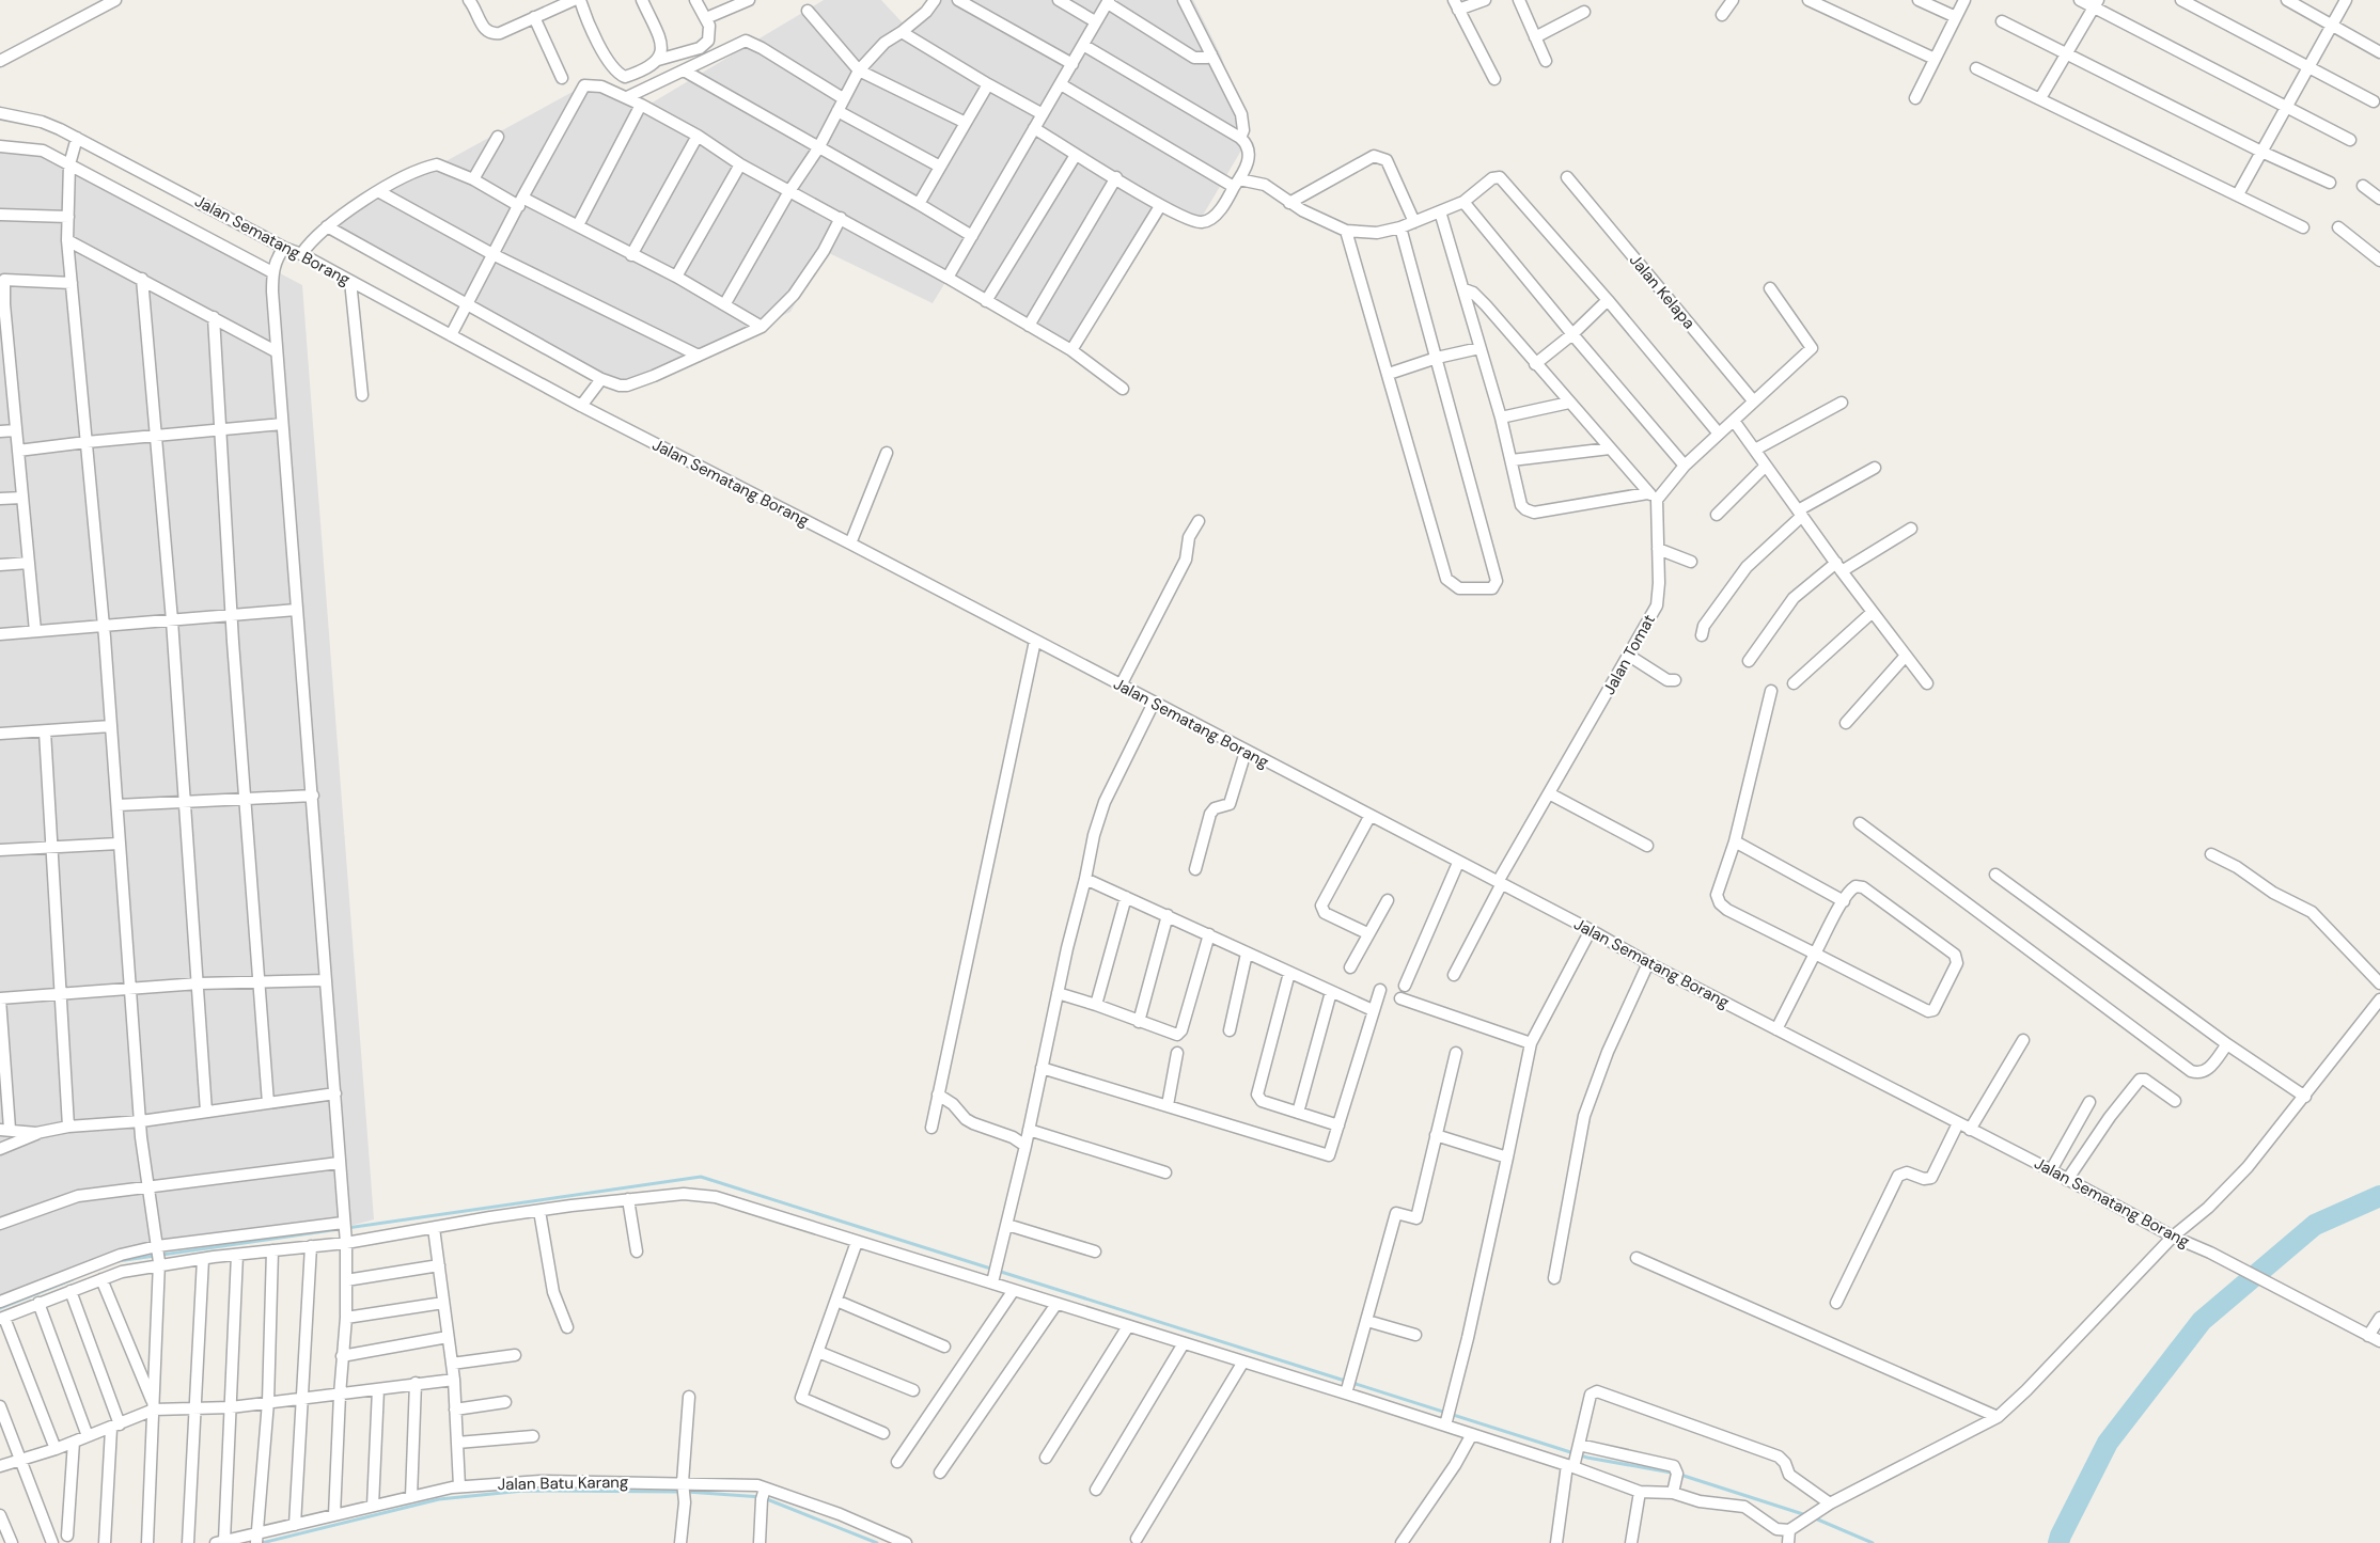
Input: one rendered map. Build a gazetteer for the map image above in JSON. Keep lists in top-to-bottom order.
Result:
{
  "streets": {
    "street": [
      "Jalan Sematang Borang",
      "Jalan Kelapa",
      "Jalan Tomat",
      "Jalan Batu Karang"
    ]
  },
  "crossings": [
    ["Jalan Sematang Borang", "Jalan Tomat"]
  ]
}
